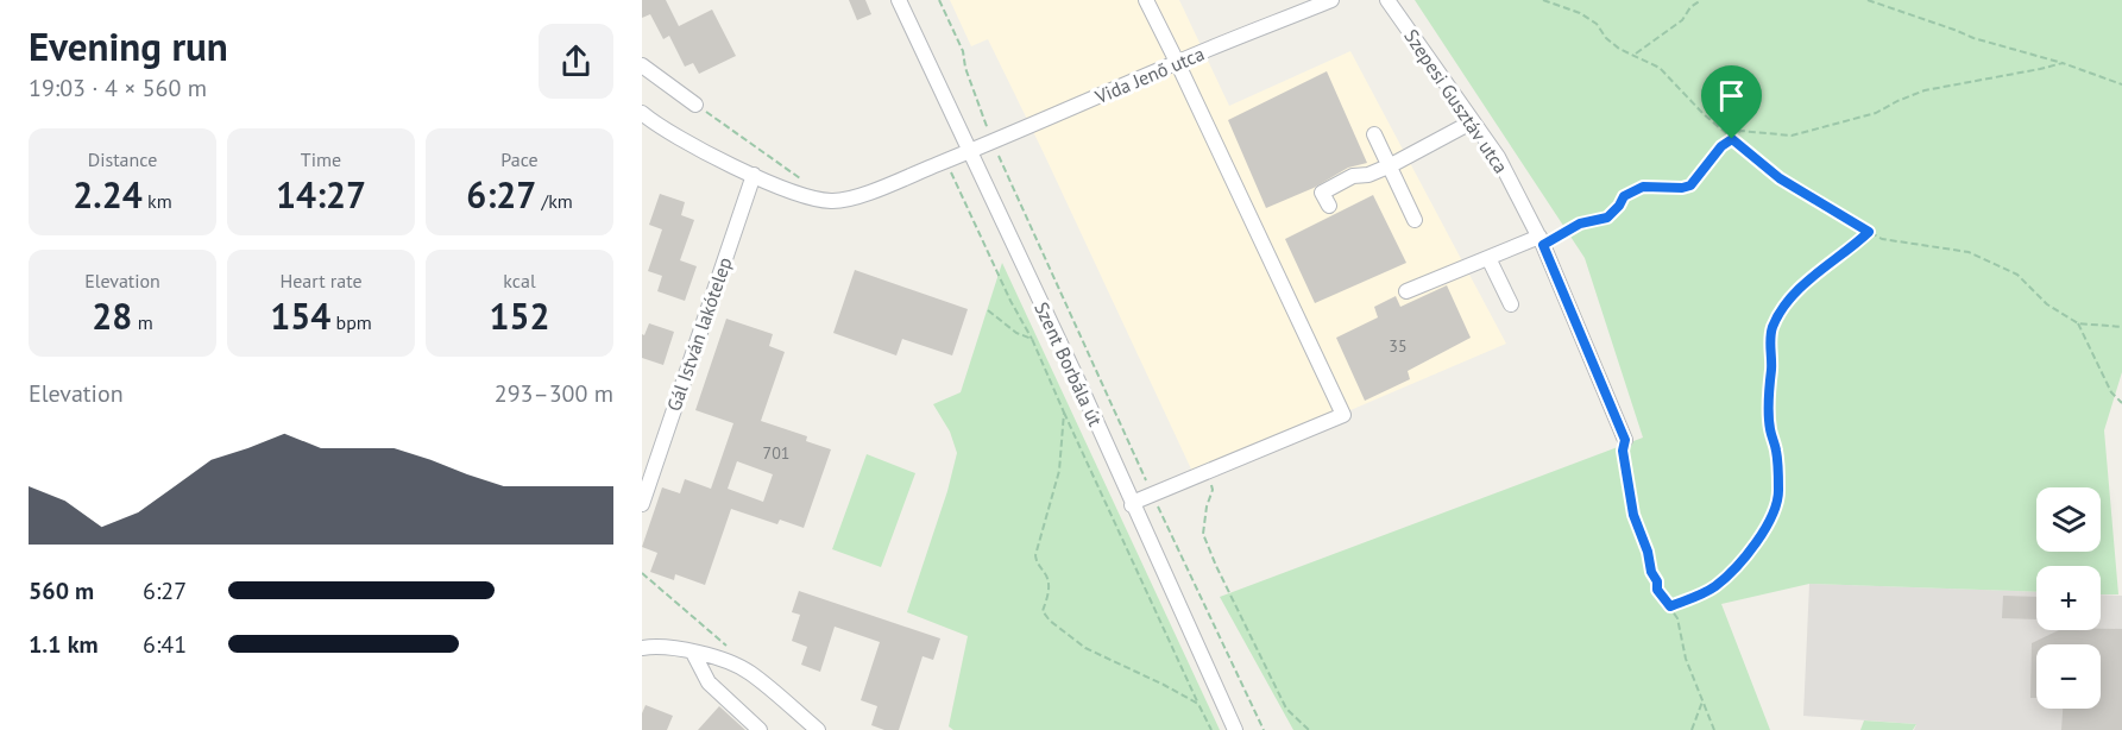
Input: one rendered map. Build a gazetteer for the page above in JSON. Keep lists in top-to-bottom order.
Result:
{
  "streets": {
    "street": [
      "Vida Jenő utca",
      "Szepesi Gusztáv utca",
      "Gál István lakótelep",
      "Szent Borbála út"
    ]
  },
  "crossings": [
    ["Vida Jenő utca", "Gál István lakótelep"],
    ["Vida Jenő utca", "Szent Borbála út"]
  ],
  "house_numbers": ["35", "701"],
  "page": {
    "heading": ["Evening run", "19:03 · 4 × 560 m"],
    "stats": [
      ["Distance", "2.24 km"],
      ["Time", "14:27"],
      ["Pace", "6:27 /km"],
      ["Elevation", "28 m"],
      ["Heart rate", "154 bpm"],
      ["kcal", "152"]
    ],
    "chart": ["Elevation", "293–300 m"],
    "map_buttons": ["+", "−"],
    "list": [
      {
        "name": "560 m",
        "note": "6:27"
      },
      {
        "name": "1.1 km",
        "note": "6:41"
      }
    ]
  }
}
